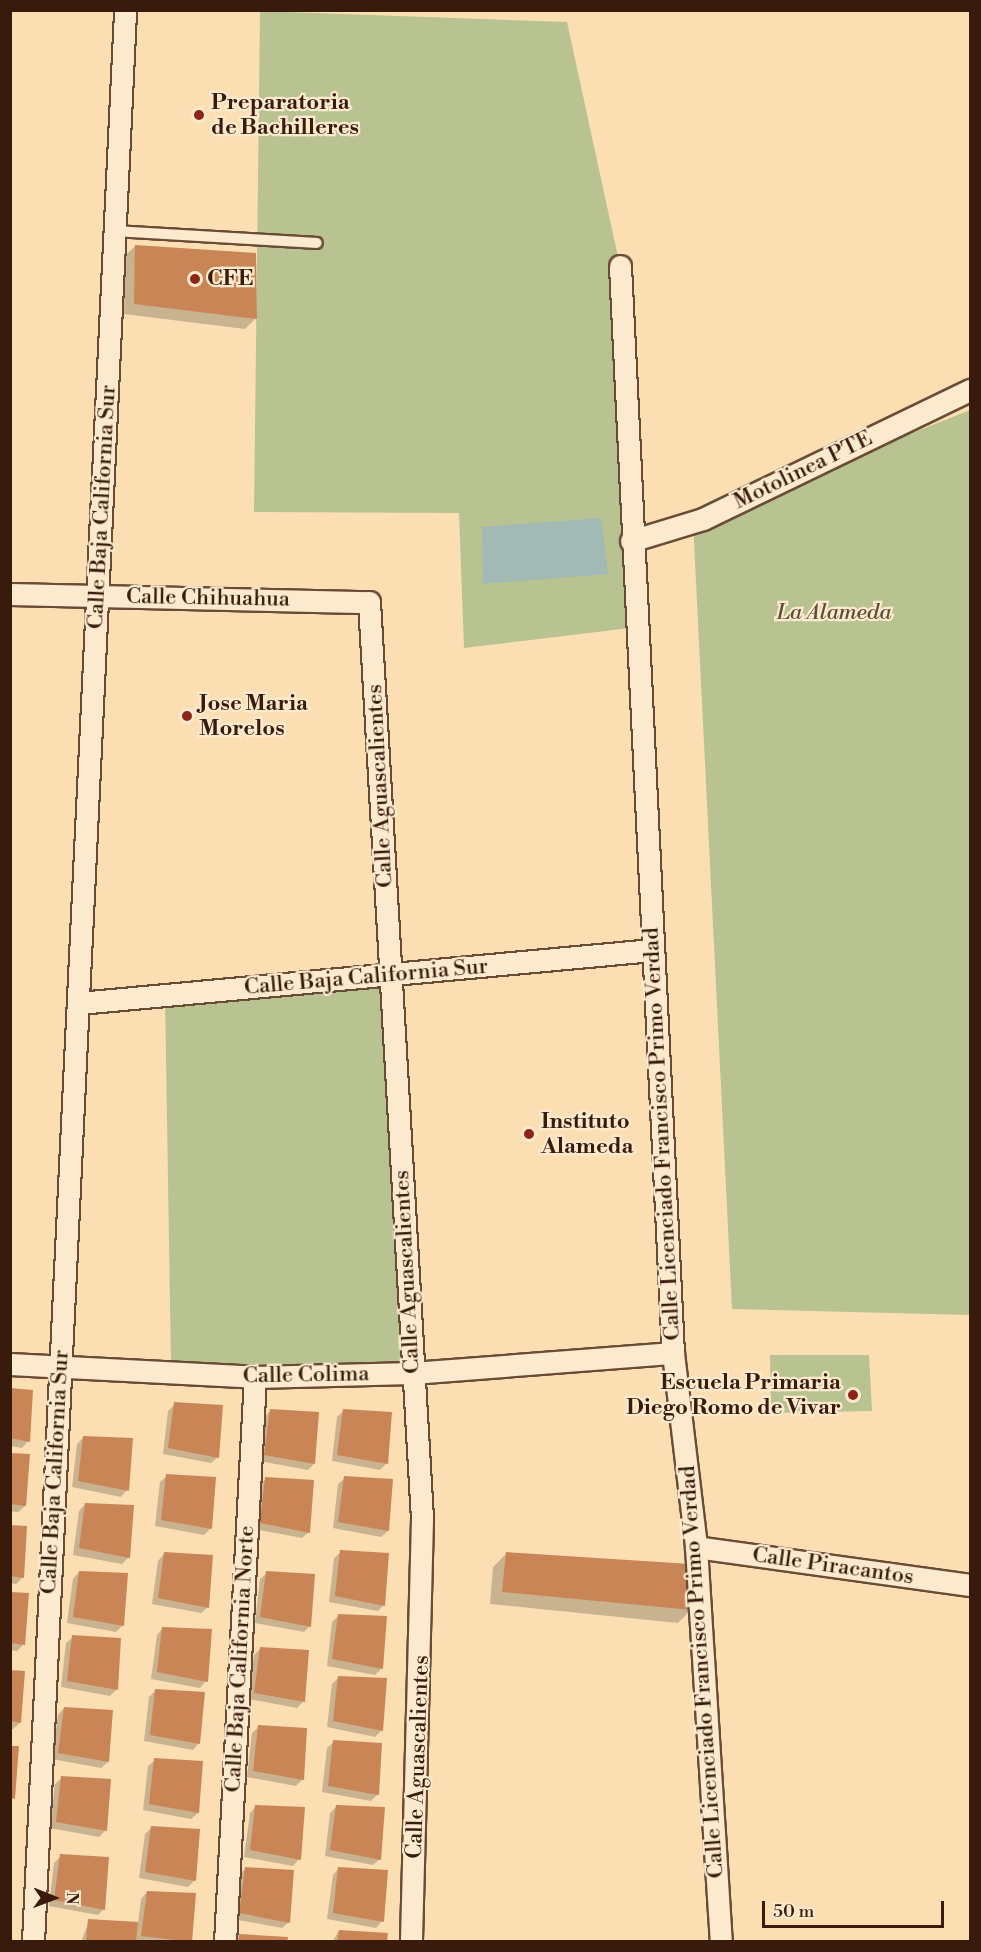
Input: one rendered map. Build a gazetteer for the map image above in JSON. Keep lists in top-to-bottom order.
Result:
{
  "streets": {
    "street": [
      "Motolinea PTE",
      "Calle Baja California Sur",
      "Calle Chihuahua",
      "Calle Aguascalientes",
      "Calle Licenciado Francisco Primo Verdad",
      "Calle Colima",
      "Calle Piracantos",
      "Calle Baja California Norte"
    ]
  },
  "crossings": [
    ["Motolinea PTE", "Calle Licenciado Francisco Primo Verdad"],
    ["Calle Baja California Sur", "Calle Chihuahua"],
    ["Calle Baja California Sur", "Calle Aguascalientes"],
    ["Calle Baja California Sur", "Calle Licenciado Francisco Primo Verdad"],
    ["Calle Baja California Sur", "Calle Colima"],
    ["Calle Chihuahua", "Calle Aguascalientes"],
    ["Calle Aguascalientes", "Calle Colima"],
    ["Calle Licenciado Francisco Primo Verdad", "Calle Colima"],
    ["Calle Licenciado Francisco Primo Verdad", "Calle Piracantos"],
    ["Calle Colima", "Calle Baja California Norte"]
  ],
  "parks": ["La Alameda"],
  "places": [
    "Preparatoria de Bachilleres",
    "CFE",
    "Jose Maria Morelos",
    "Instituto Alameda",
    "Escuela Primaria Diego Romo de Vivar"
  ],
  "scale_bar": "50 m",
  "north": "right"
}
